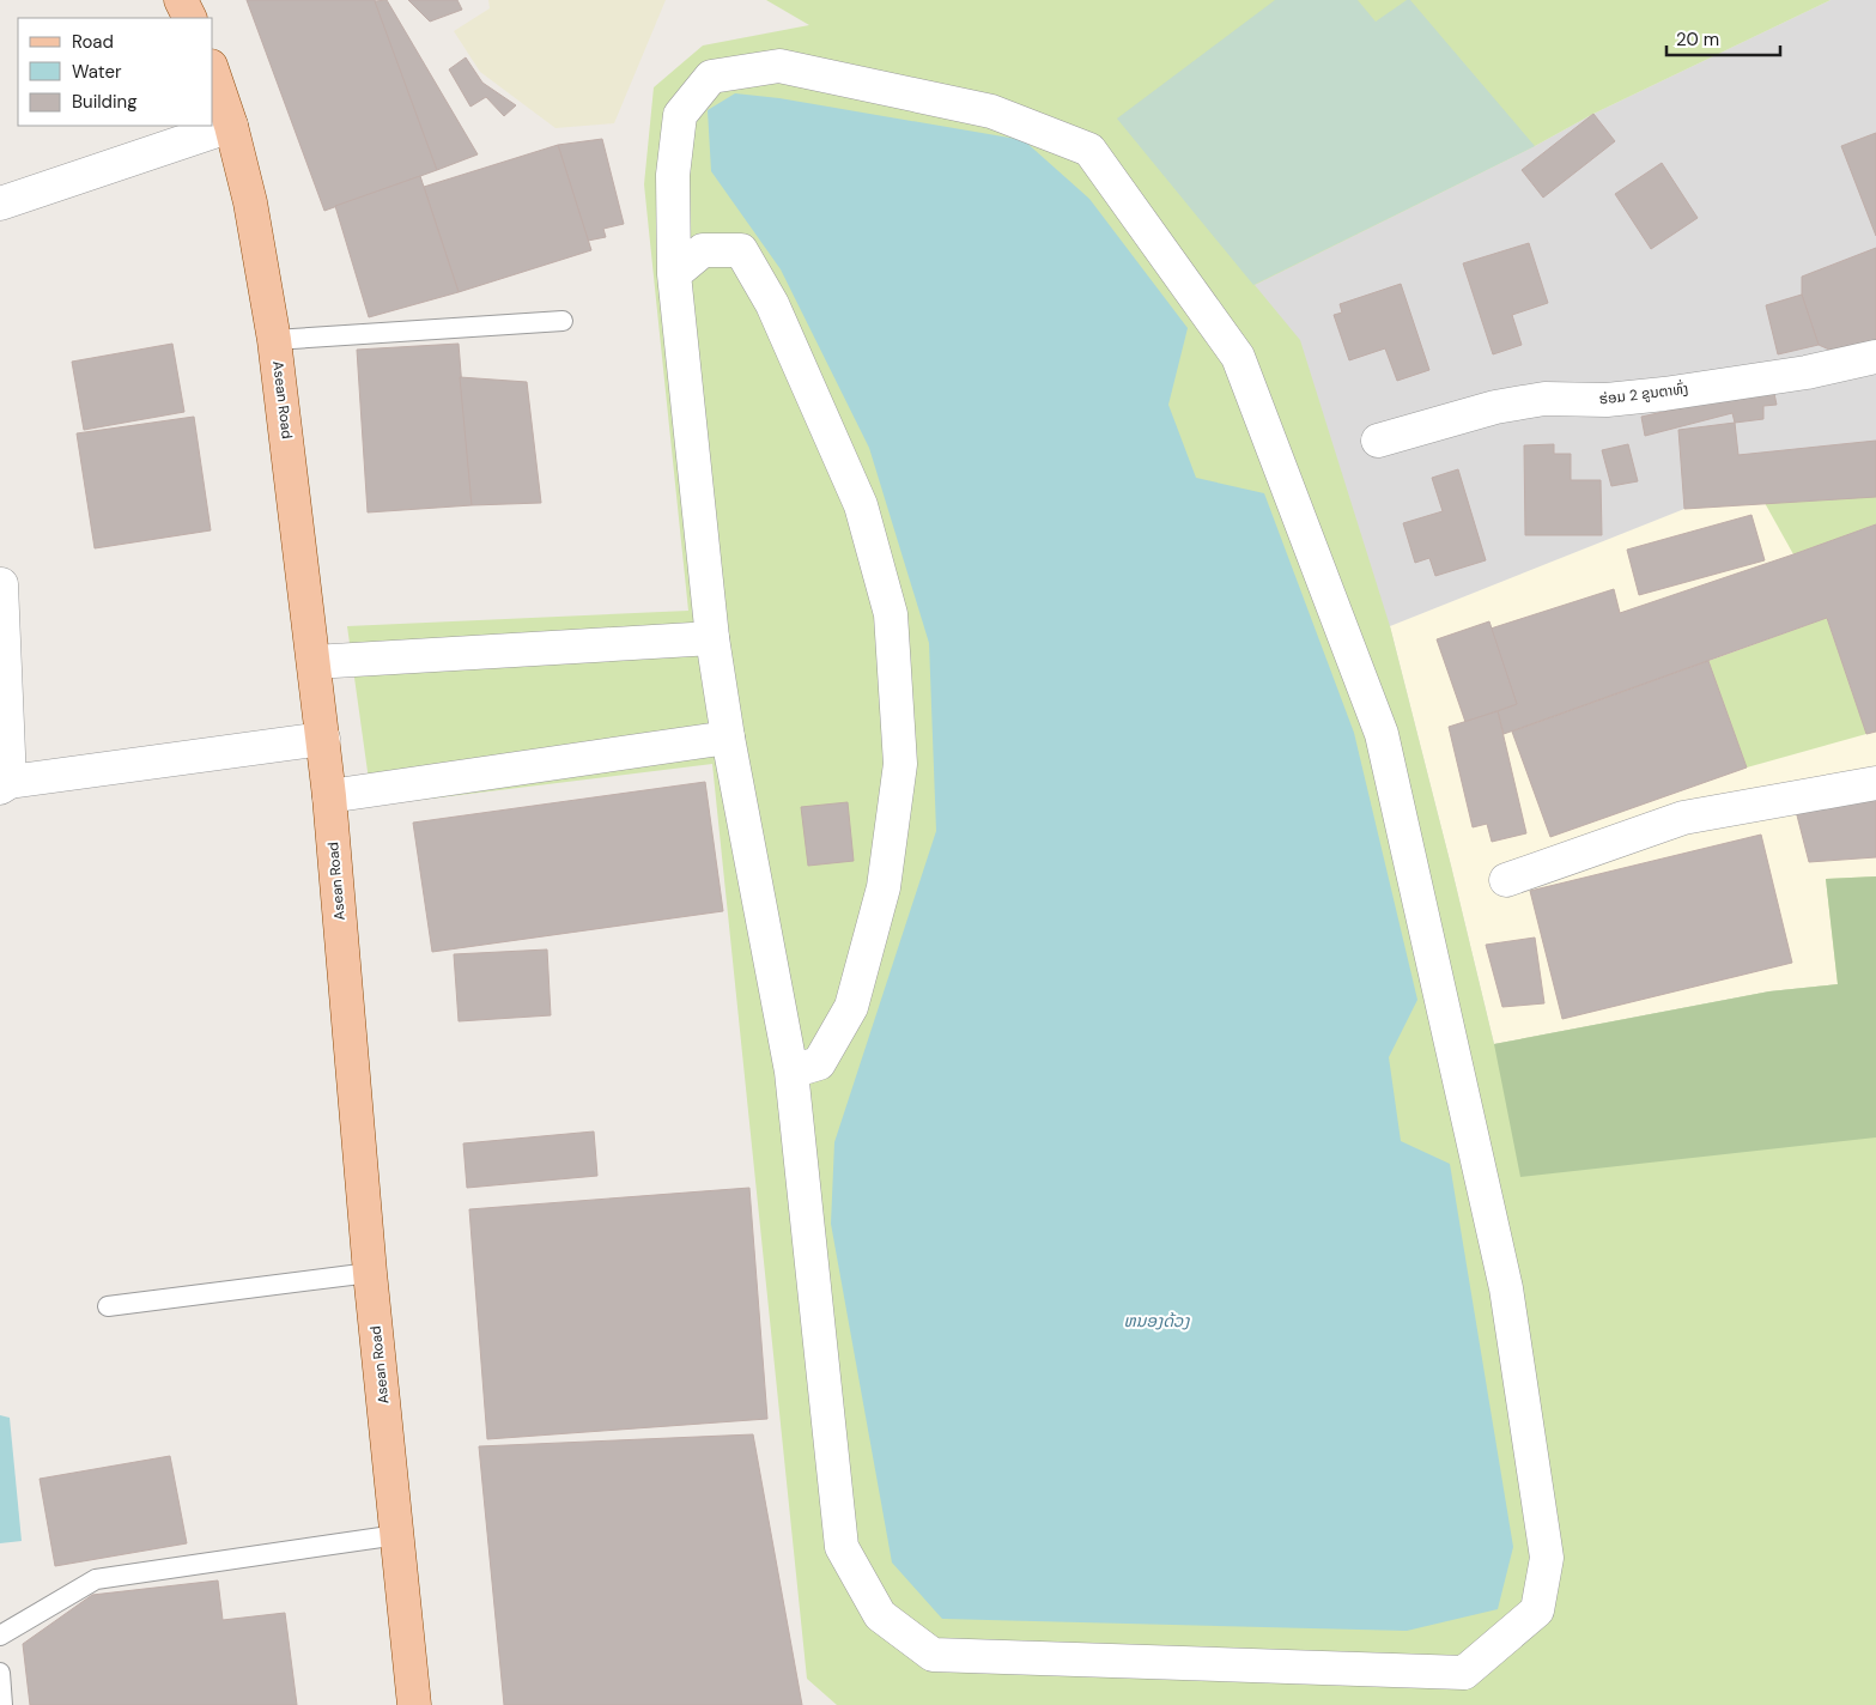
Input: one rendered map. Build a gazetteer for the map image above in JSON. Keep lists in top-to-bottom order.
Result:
{
  "streets": {
    "main road": ["Asean Road"],
    "street": ["ຮ່ອມ 2 ຂູນຕາທົ່ງ"]
  },
  "water": ["ຫນອງດ້ວງ"],
  "legend": ["Road", "Water", "Building"],
  "scale_bar": "20 m"
}
